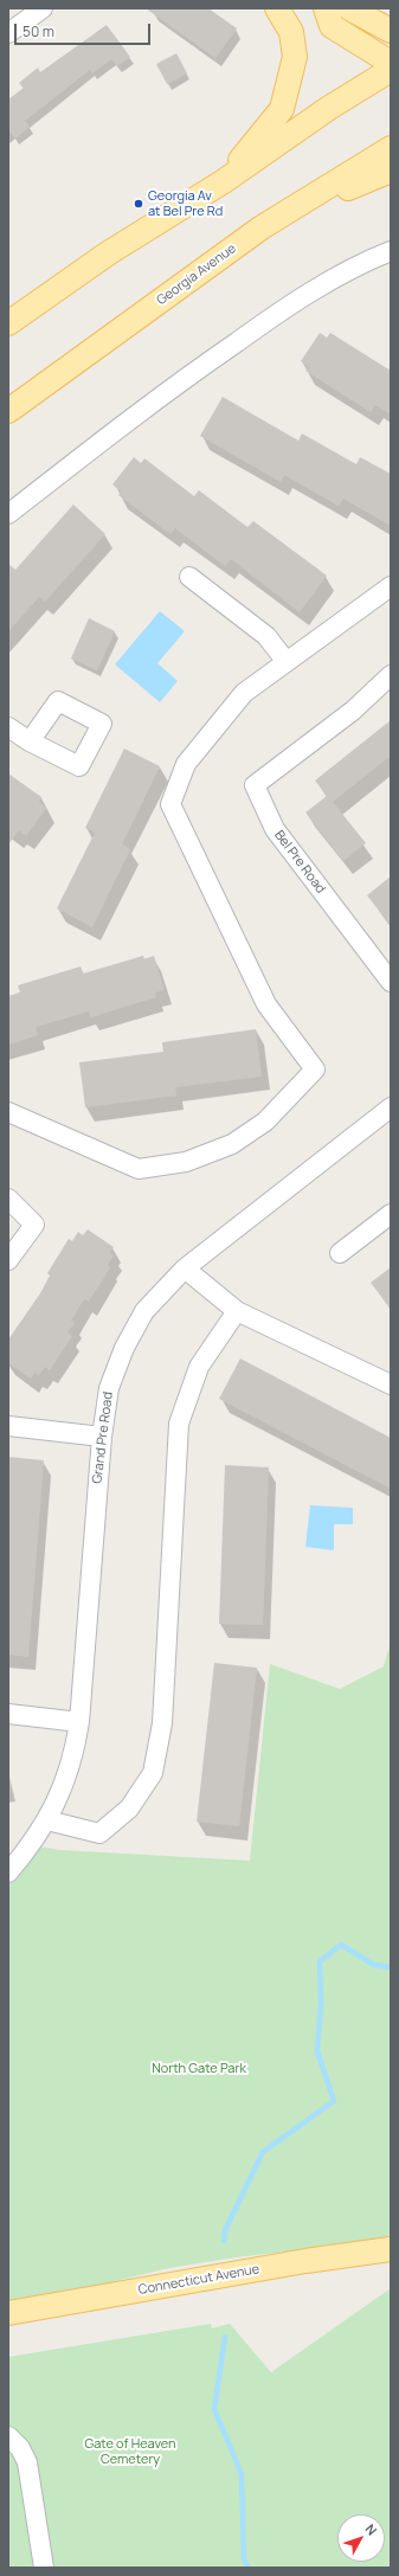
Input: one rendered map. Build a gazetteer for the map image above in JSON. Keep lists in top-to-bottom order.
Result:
{
  "streets": {
    "main road": ["Georgia Avenue", "Connecticut Avenue"],
    "street": ["Bel Pre Road", "Grand Pre Road"]
  },
  "parks": ["North Gate Park", "Gate of Heaven Cemetery"],
  "places": ["Georgia Av at Bel Pre Rd"],
  "scale_bar": "50 m",
  "north": "top right"
}
